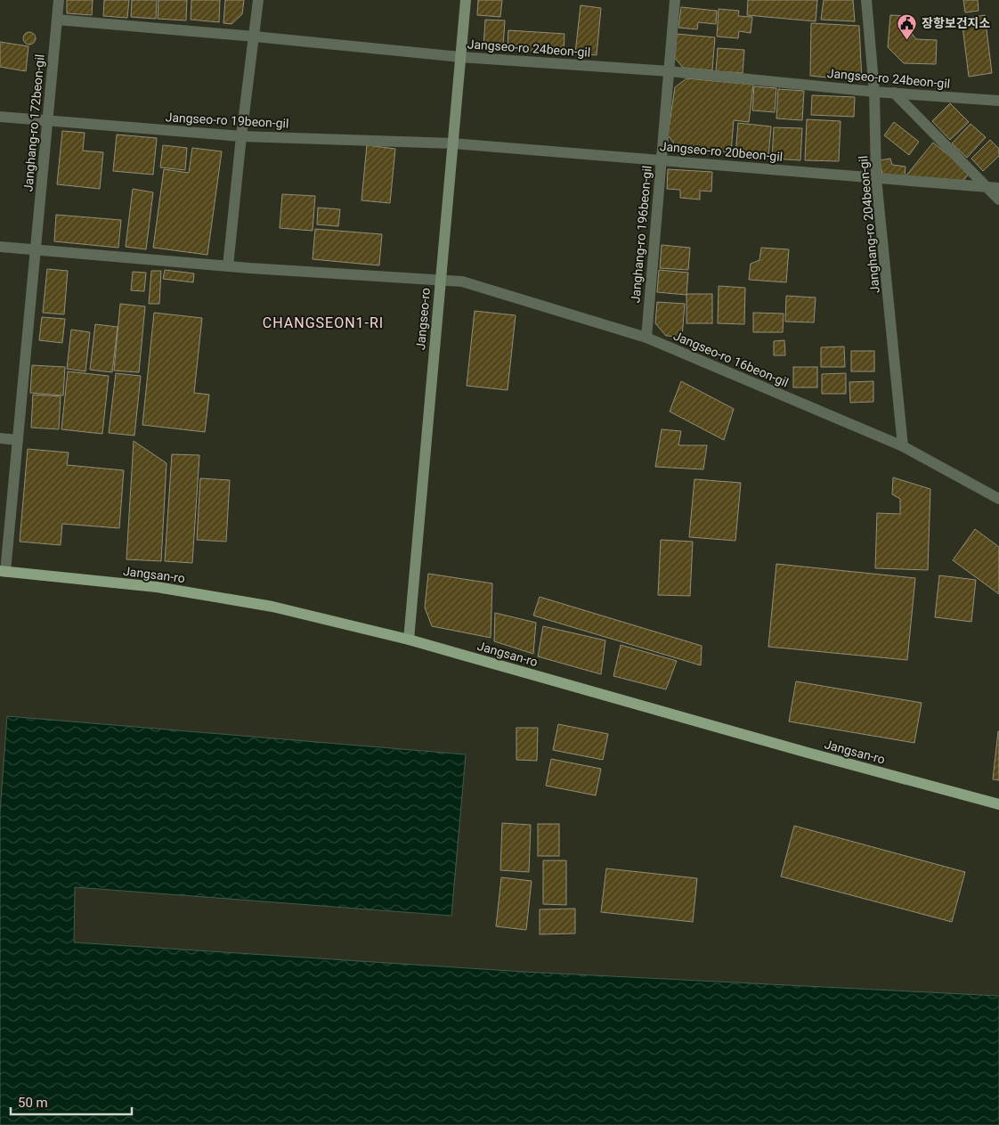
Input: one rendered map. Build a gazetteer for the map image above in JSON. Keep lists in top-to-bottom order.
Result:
{
  "streets": {
    "main road": ["Jangseo-ro", "Jangsan-ro"],
    "street": [
      "Jangseo-ro 24beon-gil",
      "Jangseo-ro 19beon-gil",
      "Janghang-ro 172beon-gil",
      "Jangseo-ro 20beon-gil",
      "Janghang-ro 204beon-gil",
      "Janghang-ro 196beon-gil",
      "Jangseo-ro 16beon-gil"
    ]
  },
  "crossings": [
    ["Jangseo-ro 24beon-gil", "Janghang-ro 172beon-gil"],
    ["Jangseo-ro 24beon-gil", "Janghang-ro 204beon-gil"],
    ["Jangseo-ro 24beon-gil", "Janghang-ro 196beon-gil"],
    ["Jangseo-ro 24beon-gil", "Jangseo-ro"],
    ["Jangseo-ro 19beon-gil", "Janghang-ro 172beon-gil"],
    ["Jangseo-ro 19beon-gil", "Jangseo-ro 20beon-gil"],
    ["Jangseo-ro 19beon-gil", "Jangseo-ro"],
    ["Janghang-ro 172beon-gil", "Jangseo-ro 16beon-gil"],
    ["Janghang-ro 172beon-gil", "Jangsan-ro"],
    ["Jangseo-ro 20beon-gil", "Janghang-ro 204beon-gil"],
    ["Jangseo-ro 20beon-gil", "Janghang-ro 196beon-gil"],
    ["Jangseo-ro 20beon-gil", "Jangseo-ro"],
    ["Janghang-ro 204beon-gil", "Jangseo-ro 16beon-gil"],
    ["Janghang-ro 196beon-gil", "Jangseo-ro 16beon-gil"],
    ["Jangseo-ro", "Jangseo-ro 16beon-gil"],
    ["Jangseo-ro", "Jangsan-ro"]
  ],
  "districts": ["CHANGSEON1-RI"],
  "places": {
    "public building": ["장항보건지소"]
  },
  "scale_bar": "50 m"
}
